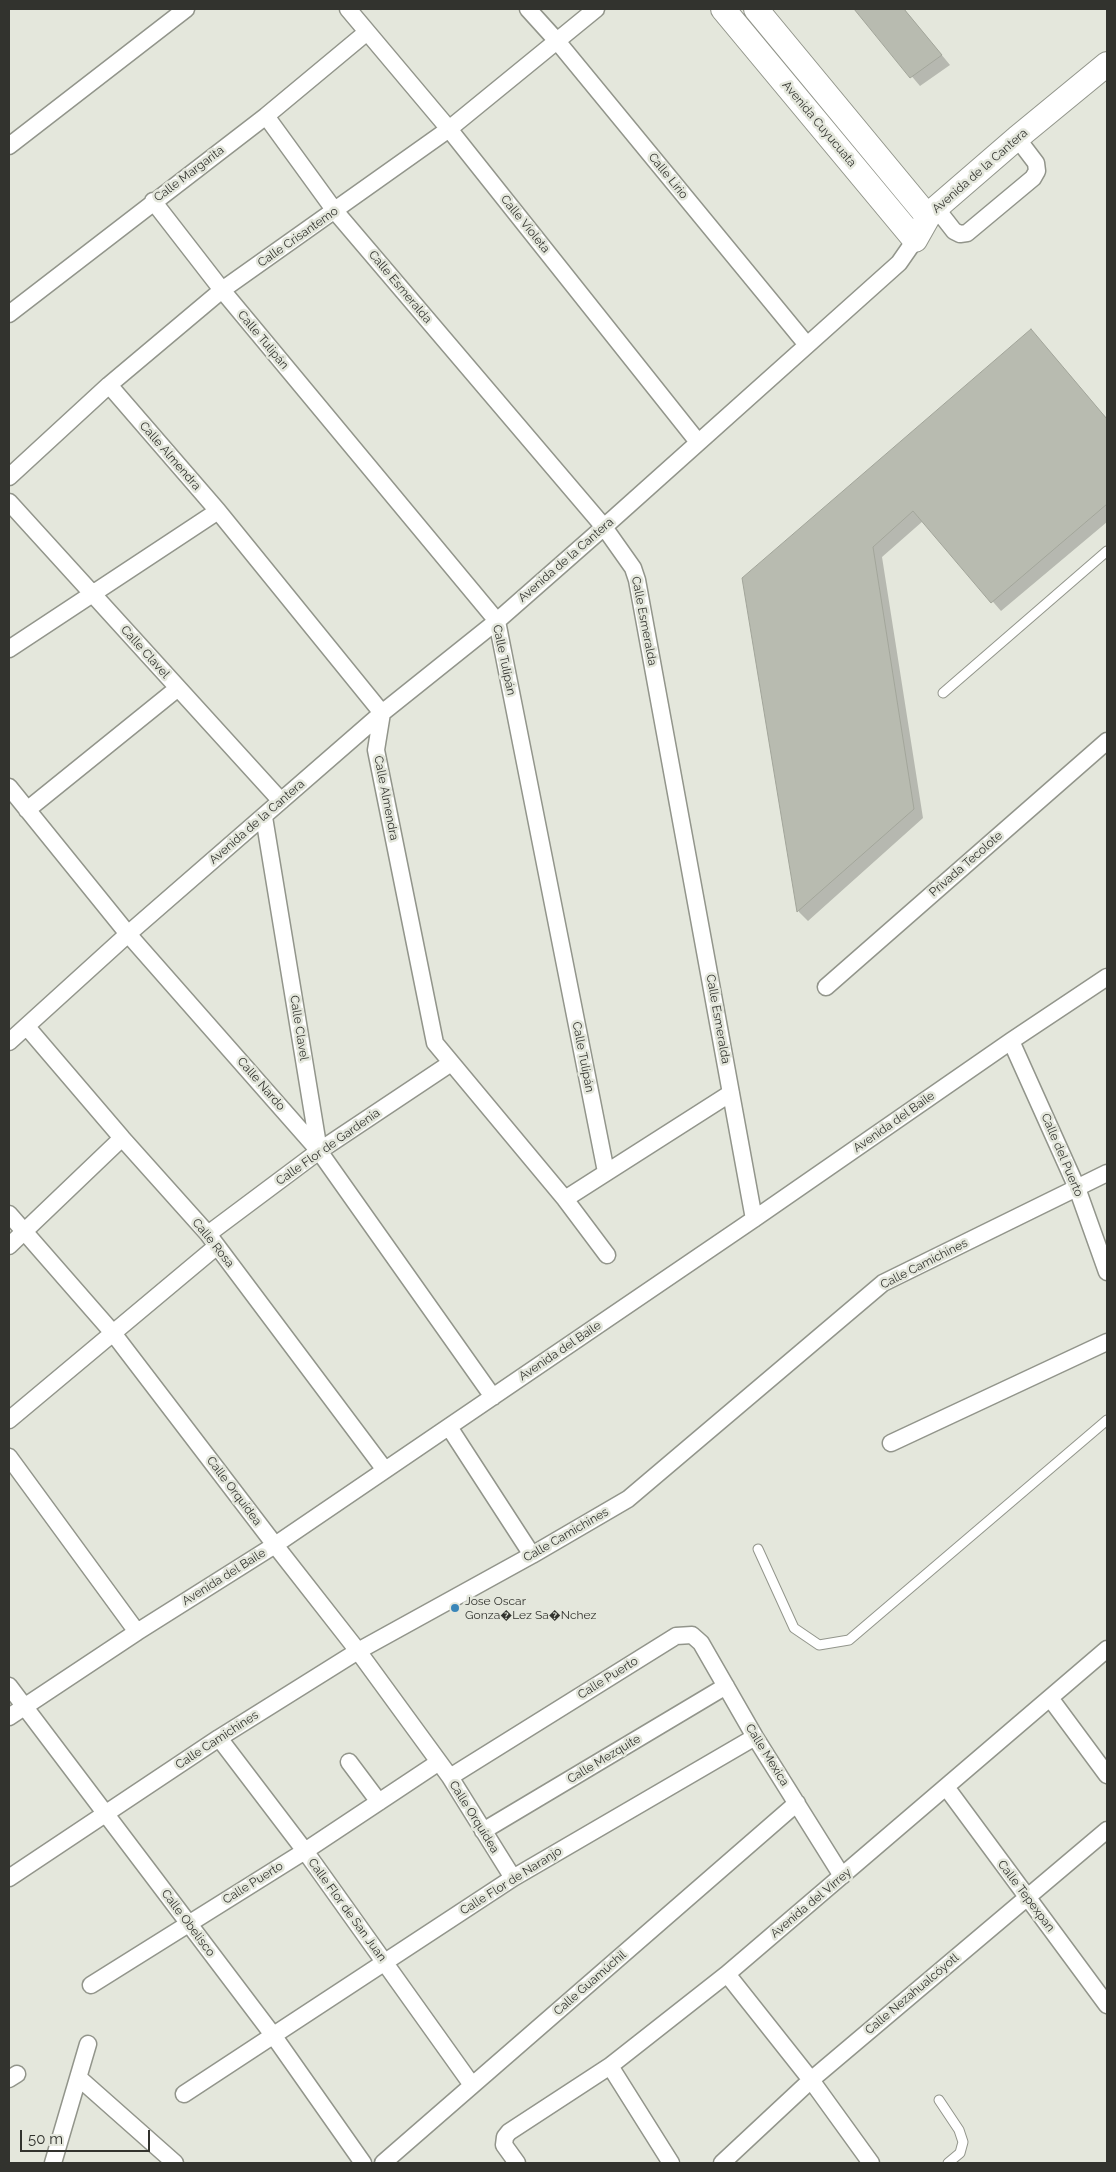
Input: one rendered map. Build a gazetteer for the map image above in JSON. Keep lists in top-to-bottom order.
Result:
{
  "streets": {
    "street": [
      "Avenida Cuyucuata",
      "Avenida de la Cantera",
      "Calle Margarita",
      "Calle Lirio",
      "Calle Violeta",
      "Calle Crisantemo",
      "Calle Esmeralda",
      "Calle Tulipán",
      "Calle Almendra",
      "Calle Clavel",
      "Privada Tecolote",
      "Calle Nardo",
      "Avenida del Baile",
      "Calle Flor de Gardenia",
      "Calle del Puerto",
      "Calle Rosa",
      "Calle Camichines",
      "Calle Orquídea",
      "Calle Puerto",
      "Calle Mexica",
      "Calle Mezquite",
      "Calle Flor de Naranjo",
      "Calle Tepexpan",
      "Avenida del Virrey",
      "Calle Flor de San Juan",
      "Calle Obelisco",
      "Calle Guamúchil",
      "Calle Nezahualcóyotl"
    ]
  },
  "crossings": [
    ["Avenida Cuyucuata", "Avenida de la Cantera"],
    ["Avenida de la Cantera", "Calle Lirio"],
    ["Avenida de la Cantera", "Calle Violeta"],
    ["Avenida de la Cantera", "Calle Esmeralda"],
    ["Avenida de la Cantera", "Calle Tulipán"],
    ["Avenida de la Cantera", "Calle Almendra"],
    ["Avenida de la Cantera", "Calle Clavel"],
    ["Avenida de la Cantera", "Calle Nardo"],
    ["Avenida de la Cantera", "Calle Rosa"],
    ["Calle Margarita", "Calle Violeta"],
    ["Calle Margarita", "Calle Esmeralda"],
    ["Calle Margarita", "Calle Tulipán"],
    ["Calle Lirio", "Calle Crisantemo"],
    ["Calle Violeta", "Calle Crisantemo"],
    ["Calle Crisantemo", "Calle Esmeralda"],
    ["Calle Crisantemo", "Calle Tulipán"],
    ["Calle Crisantemo", "Calle Almendra"],
    ["Calle Esmeralda", "Avenida del Baile"],
    ["Calle Almendra", "Calle Flor de Gardenia"],
    ["Calle Clavel", "Calle Nardo"],
    ["Calle Clavel", "Calle Flor de Gardenia"],
    ["Calle Nardo", "Avenida del Baile"],
    ["Calle Nardo", "Calle Flor de Gardenia"],
    ["Avenida del Baile", "Calle del Puerto"],
    ["Avenida del Baile", "Calle Rosa"],
    ["Avenida del Baile", "Calle Orquídea"],
    ["Avenida del Baile", "Calle Obelisco"],
    ["Calle Flor de Gardenia", "Calle Rosa"],
    ["Calle Flor de Gardenia", "Calle Orquídea"],
    ["Calle del Puerto", "Calle Camichines"],
    ["Calle Camichines", "Calle Orquídea"],
    ["Calle Camichines", "Calle Flor de San Juan"],
    ["Calle Camichines", "Calle Obelisco"],
    ["Calle Orquídea", "Calle Puerto"],
    ["Calle Orquídea", "Calle Mezquite"],
    ["Calle Orquídea", "Calle Flor de Naranjo"],
    ["Calle Puerto", "Calle Mexica"],
    ["Calle Puerto", "Calle Flor de San Juan"],
    ["Calle Puerto", "Calle Obelisco"],
    ["Calle Mexica", "Calle Mezquite"],
    ["Calle Mexica", "Calle Flor de Naranjo"],
    ["Calle Mexica", "Avenida del Virrey"],
    ["Calle Mexica", "Calle Guamúchil"],
    ["Calle Flor de Naranjo", "Calle Flor de San Juan"],
    ["Calle Flor de Naranjo", "Calle Obelisco"],
    ["Calle Tepexpan", "Avenida del Virrey"],
    ["Calle Tepexpan", "Calle Nezahualcóyotl"],
    ["Calle Flor de San Juan", "Calle Guamúchil"]
  ],
  "places": ["Jose Oscar Gonza�Lez Sa�Nchez"],
  "scale_bar": "50 m"
}
